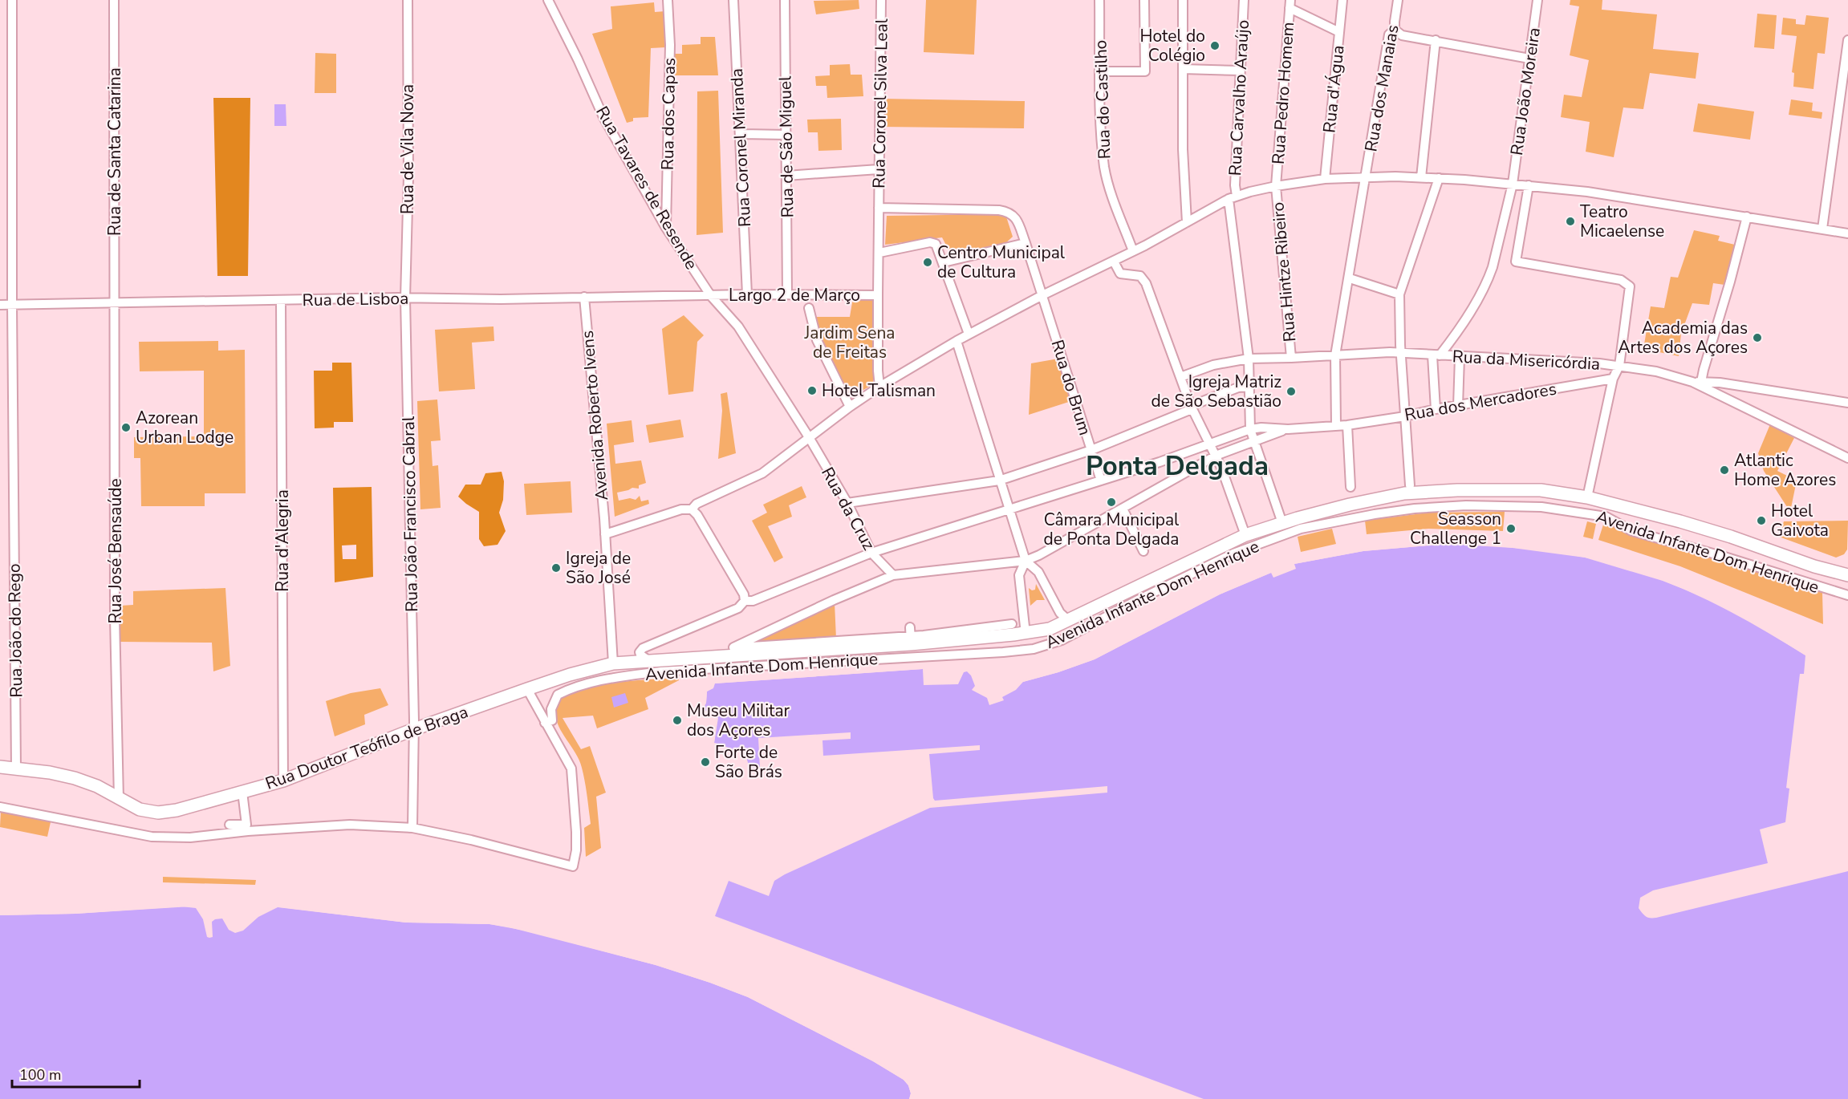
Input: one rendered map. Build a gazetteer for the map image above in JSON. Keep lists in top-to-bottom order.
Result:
{
  "streets": {
    "main road": ["Avenida Infante Dom Henrique", "Rua Doutor Teófilo de Braga"],
    "street": [
      "Rua dos Manaias",
      "Rua d'Água",
      "Rua João Moreira",
      "Rua Pedro Homem",
      "Rua Carvalho Araújo",
      "Rua do Castilho",
      "Rua Coronel Silva Leal",
      "Rua dos Capas",
      "Rua de São Miguel",
      "Rua Coronel Miranda",
      "Rua de Vila Nova",
      "Rua de Santa Catarina",
      "Rua Tavares de Resende",
      "Rua Hintze Ribeiro",
      "Largo 2 de Março",
      "Rua de Lisboa",
      "Rua da Misericórdia",
      "Rua do Brum",
      "Rua dos Mercadores",
      "Avenida Roberto Ivens",
      "Rua da Cruz",
      "Rua João Francisco Cabral",
      "Rua d'Alegria",
      "Rua José Bensaúde",
      "Rua João do Rego"
    ]
  },
  "crossings": [
    ["Rua dos Manaias", "Rua da Misericórdia"],
    ["Rua dos Manaias", "Rua dos Mercadores"],
    ["Rua João Moreira", "Rua da Misericórdia"],
    ["Rua Pedro Homem", "Rua Hintze Ribeiro"],
    ["Rua Carvalho Araújo", "Rua da Misericórdia"],
    ["Rua Carvalho Araújo", "Avenida Infante Dom Henrique"],
    ["Rua Coronel Silva Leal", "Largo 2 de Março"],
    ["Rua Coronel Silva Leal", "Rua do Brum"],
    ["Rua dos Capas", "Rua Tavares de Resende"],
    ["Rua de São Miguel", "Largo 2 de Março"],
    ["Rua Coronel Miranda", "Largo 2 de Março"],
    ["Rua de Vila Nova", "Rua de Lisboa"],
    ["Rua de Vila Nova", "Rua João Francisco Cabral"],
    ["Rua de Santa Catarina", "Rua de Lisboa"],
    ["Rua de Santa Catarina", "Rua José Bensaúde"],
    ["Rua Tavares de Resende", "Largo 2 de Março"],
    ["Rua Tavares de Resende", "Rua de Lisboa"],
    ["Rua Tavares de Resende", "Rua da Cruz"],
    ["Rua Hintze Ribeiro", "Rua da Misericórdia"],
    ["Largo 2 de Março", "Rua de Lisboa"],
    ["Rua de Lisboa", "Avenida Roberto Ivens"],
    ["Rua de Lisboa", "Rua João Francisco Cabral"],
    ["Rua de Lisboa", "Rua d'Alegria"],
    ["Rua de Lisboa", "Rua José Bensaúde"],
    ["Rua de Lisboa", "Rua João do Rego"],
    ["Avenida Roberto Ivens", "Avenida Infante Dom Henrique"],
    ["Avenida Roberto Ivens", "Rua Doutor Teófilo de Braga"],
    ["Rua da Cruz", "Avenida Infante Dom Henrique"],
    ["Rua João Francisco Cabral", "Rua Doutor Teófilo de Braga"],
    ["Rua d'Alegria", "Rua Doutor Teófilo de Braga"],
    ["Rua José Bensaúde", "Rua Doutor Teófilo de Braga"],
    ["Avenida Infante Dom Henrique", "Rua Doutor Teófilo de Braga"],
    ["Rua João do Rego", "Rua Doutor Teófilo de Braga"]
  ],
  "districts": ["Ponta Delgada"],
  "parks": ["Jardim Sena de Freitas"],
  "places": [
    "Hotel do Colégio",
    "Teatro Micaelense",
    "Centro Municipal de Cultura",
    "Academia das Artes dos Açores",
    "Hotel Talisman",
    "Igreja Matriz de São Sebastião",
    "Azorean Urban Lodge",
    "Atlantic Home Azores",
    "Câmara Municipal de Ponta Delgada",
    "Hotel Gaivota",
    "Seasson Challenge 1",
    "Igreja de São José",
    "Museu Militar dos Açores",
    "Forte de São Brás"
  ],
  "scale_bar": "100 m"
}
